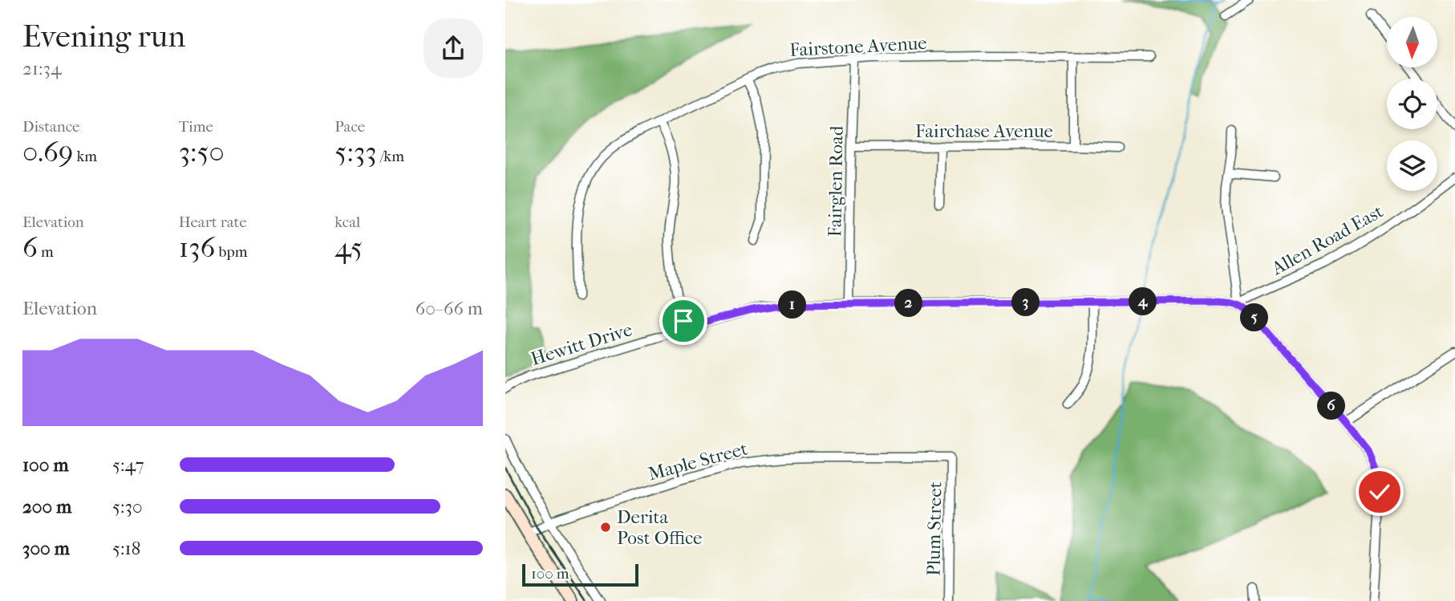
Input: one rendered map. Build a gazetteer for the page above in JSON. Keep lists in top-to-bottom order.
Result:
{
  "streets": {
    "street": [
      "Fairstone Avenue",
      "Fairchase Avenue",
      "Fairglen Road",
      "Allen Road East",
      "Hewitt Drive",
      "Maple Street",
      "Plum Street"
    ]
  },
  "crossings": [
    ["Fairstone Avenue", "Fairglen Road"],
    ["Fairchase Avenue", "Fairglen Road"],
    ["Fairglen Road", "Hewitt Drive"],
    ["Allen Road East", "Hewitt Drive"],
    ["Maple Street", "Plum Street"]
  ],
  "places": ["Derita Post Office"],
  "scale_bar": "100 m",
  "north": "bottom",
  "page": {
    "heading": ["Evening run", "21:34"],
    "stats": [
      ["Distance", "0.69 km"],
      ["Time", "3:50"],
      ["Pace", "5:33 /km"],
      ["Elevation", "6 m"],
      ["Heart rate", "136 bpm"],
      ["kcal", "45"]
    ],
    "chart": ["Elevation", "60–66 m"],
    "pins": [
      "4",
      "3",
      "2",
      "1",
      "5",
      "6"
    ],
    "list": [
      {
        "name": "100 m",
        "note": "5:47"
      },
      {
        "name": "200 m",
        "note": "5:30"
      },
      {
        "name": "300 m",
        "note": "5:18"
      }
    ],
    "scale": "100 m"
  }
}
